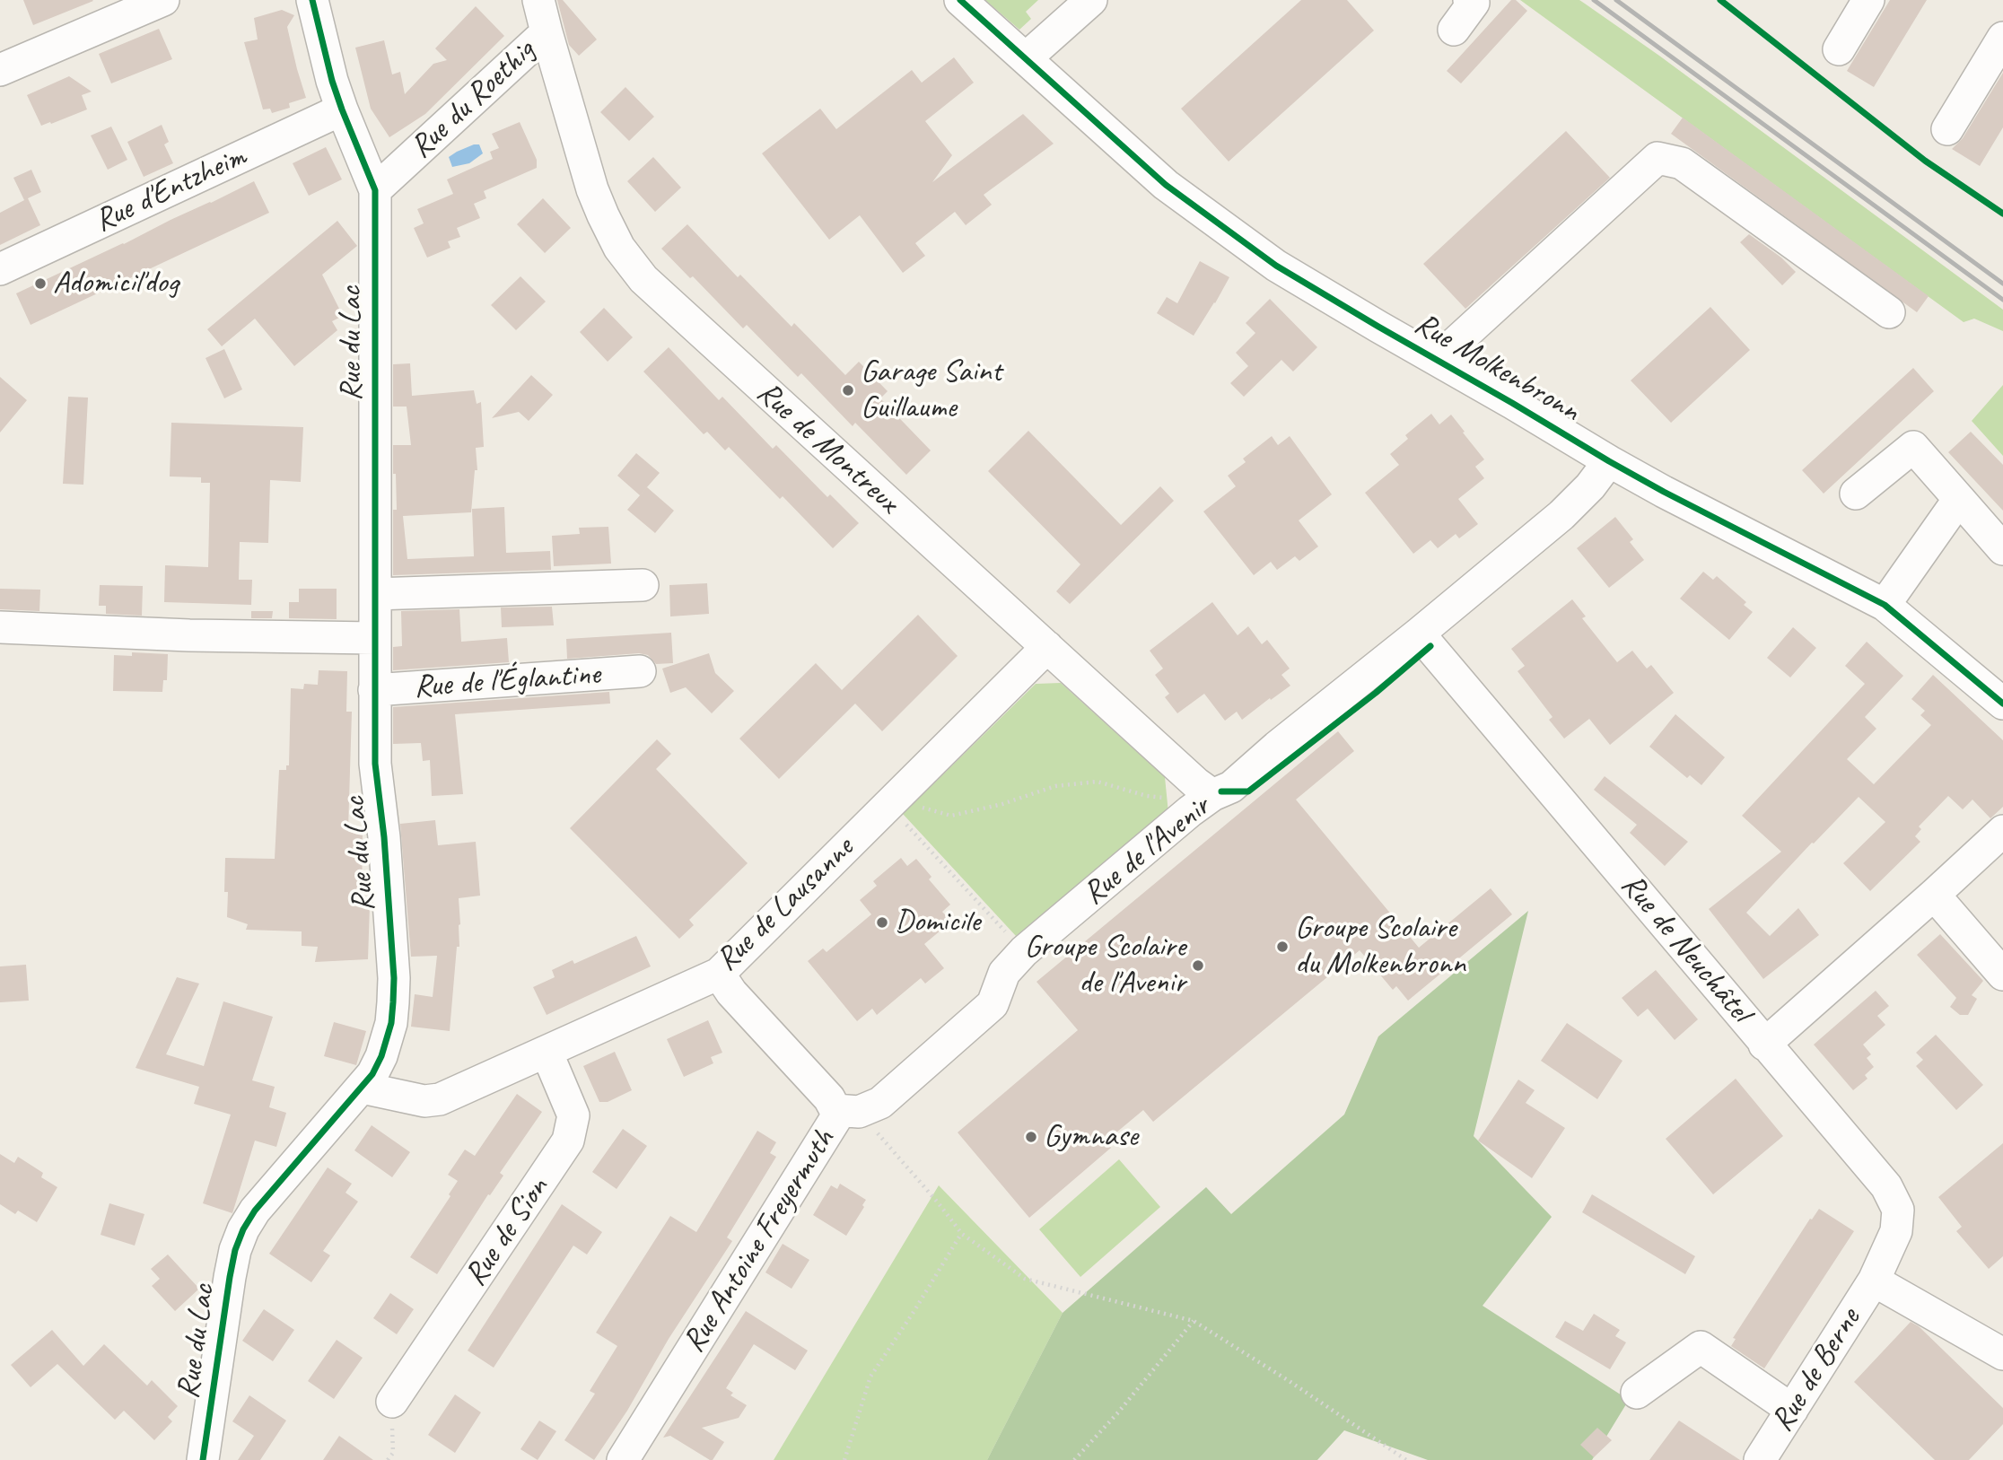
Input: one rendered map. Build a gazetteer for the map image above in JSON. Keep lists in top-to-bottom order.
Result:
{
  "streets": {
    "street": [
      "Rue du Roethig",
      "Rue d'Entzheim",
      "Rue du Lac",
      "Rue Molkenbronn",
      "Rue de Montreux",
      "Rue de l'Églantine",
      "Rue de l'Avenir",
      "Rue de Lausanne",
      "Rue de Neuchâtel",
      "Rue de Sion",
      "Rue Antoine Freyermuth",
      "Rue de Berne"
    ]
  },
  "crossings": [
    ["Rue du Roethig", "Rue du Lac"],
    ["Rue du Roethig", "Rue de Montreux"],
    ["Rue du Lac", "Rue de l'Églantine"],
    ["Rue du Lac", "Rue de Lausanne"],
    ["Rue Molkenbronn", "Rue de l'Avenir"],
    ["Rue de Montreux", "Rue de l'Avenir"],
    ["Rue de Montreux", "Rue de Lausanne"],
    ["Rue de l'Avenir", "Rue de Neuchâtel"],
    ["Rue de l'Avenir", "Rue Antoine Freyermuth"],
    ["Rue de Lausanne", "Rue de Sion"],
    ["Rue de Lausanne", "Rue Antoine Freyermuth"],
    ["Rue de Neuchâtel", "Rue de Berne"]
  ],
  "places": [
    "Adomicil'dog",
    "Garage Saint Guillaume",
    "Domicile",
    "Groupe Scolaire du Molkenbronn",
    "Groupe Scolaire de l'Avenir",
    "Gymnase"
  ]
}
